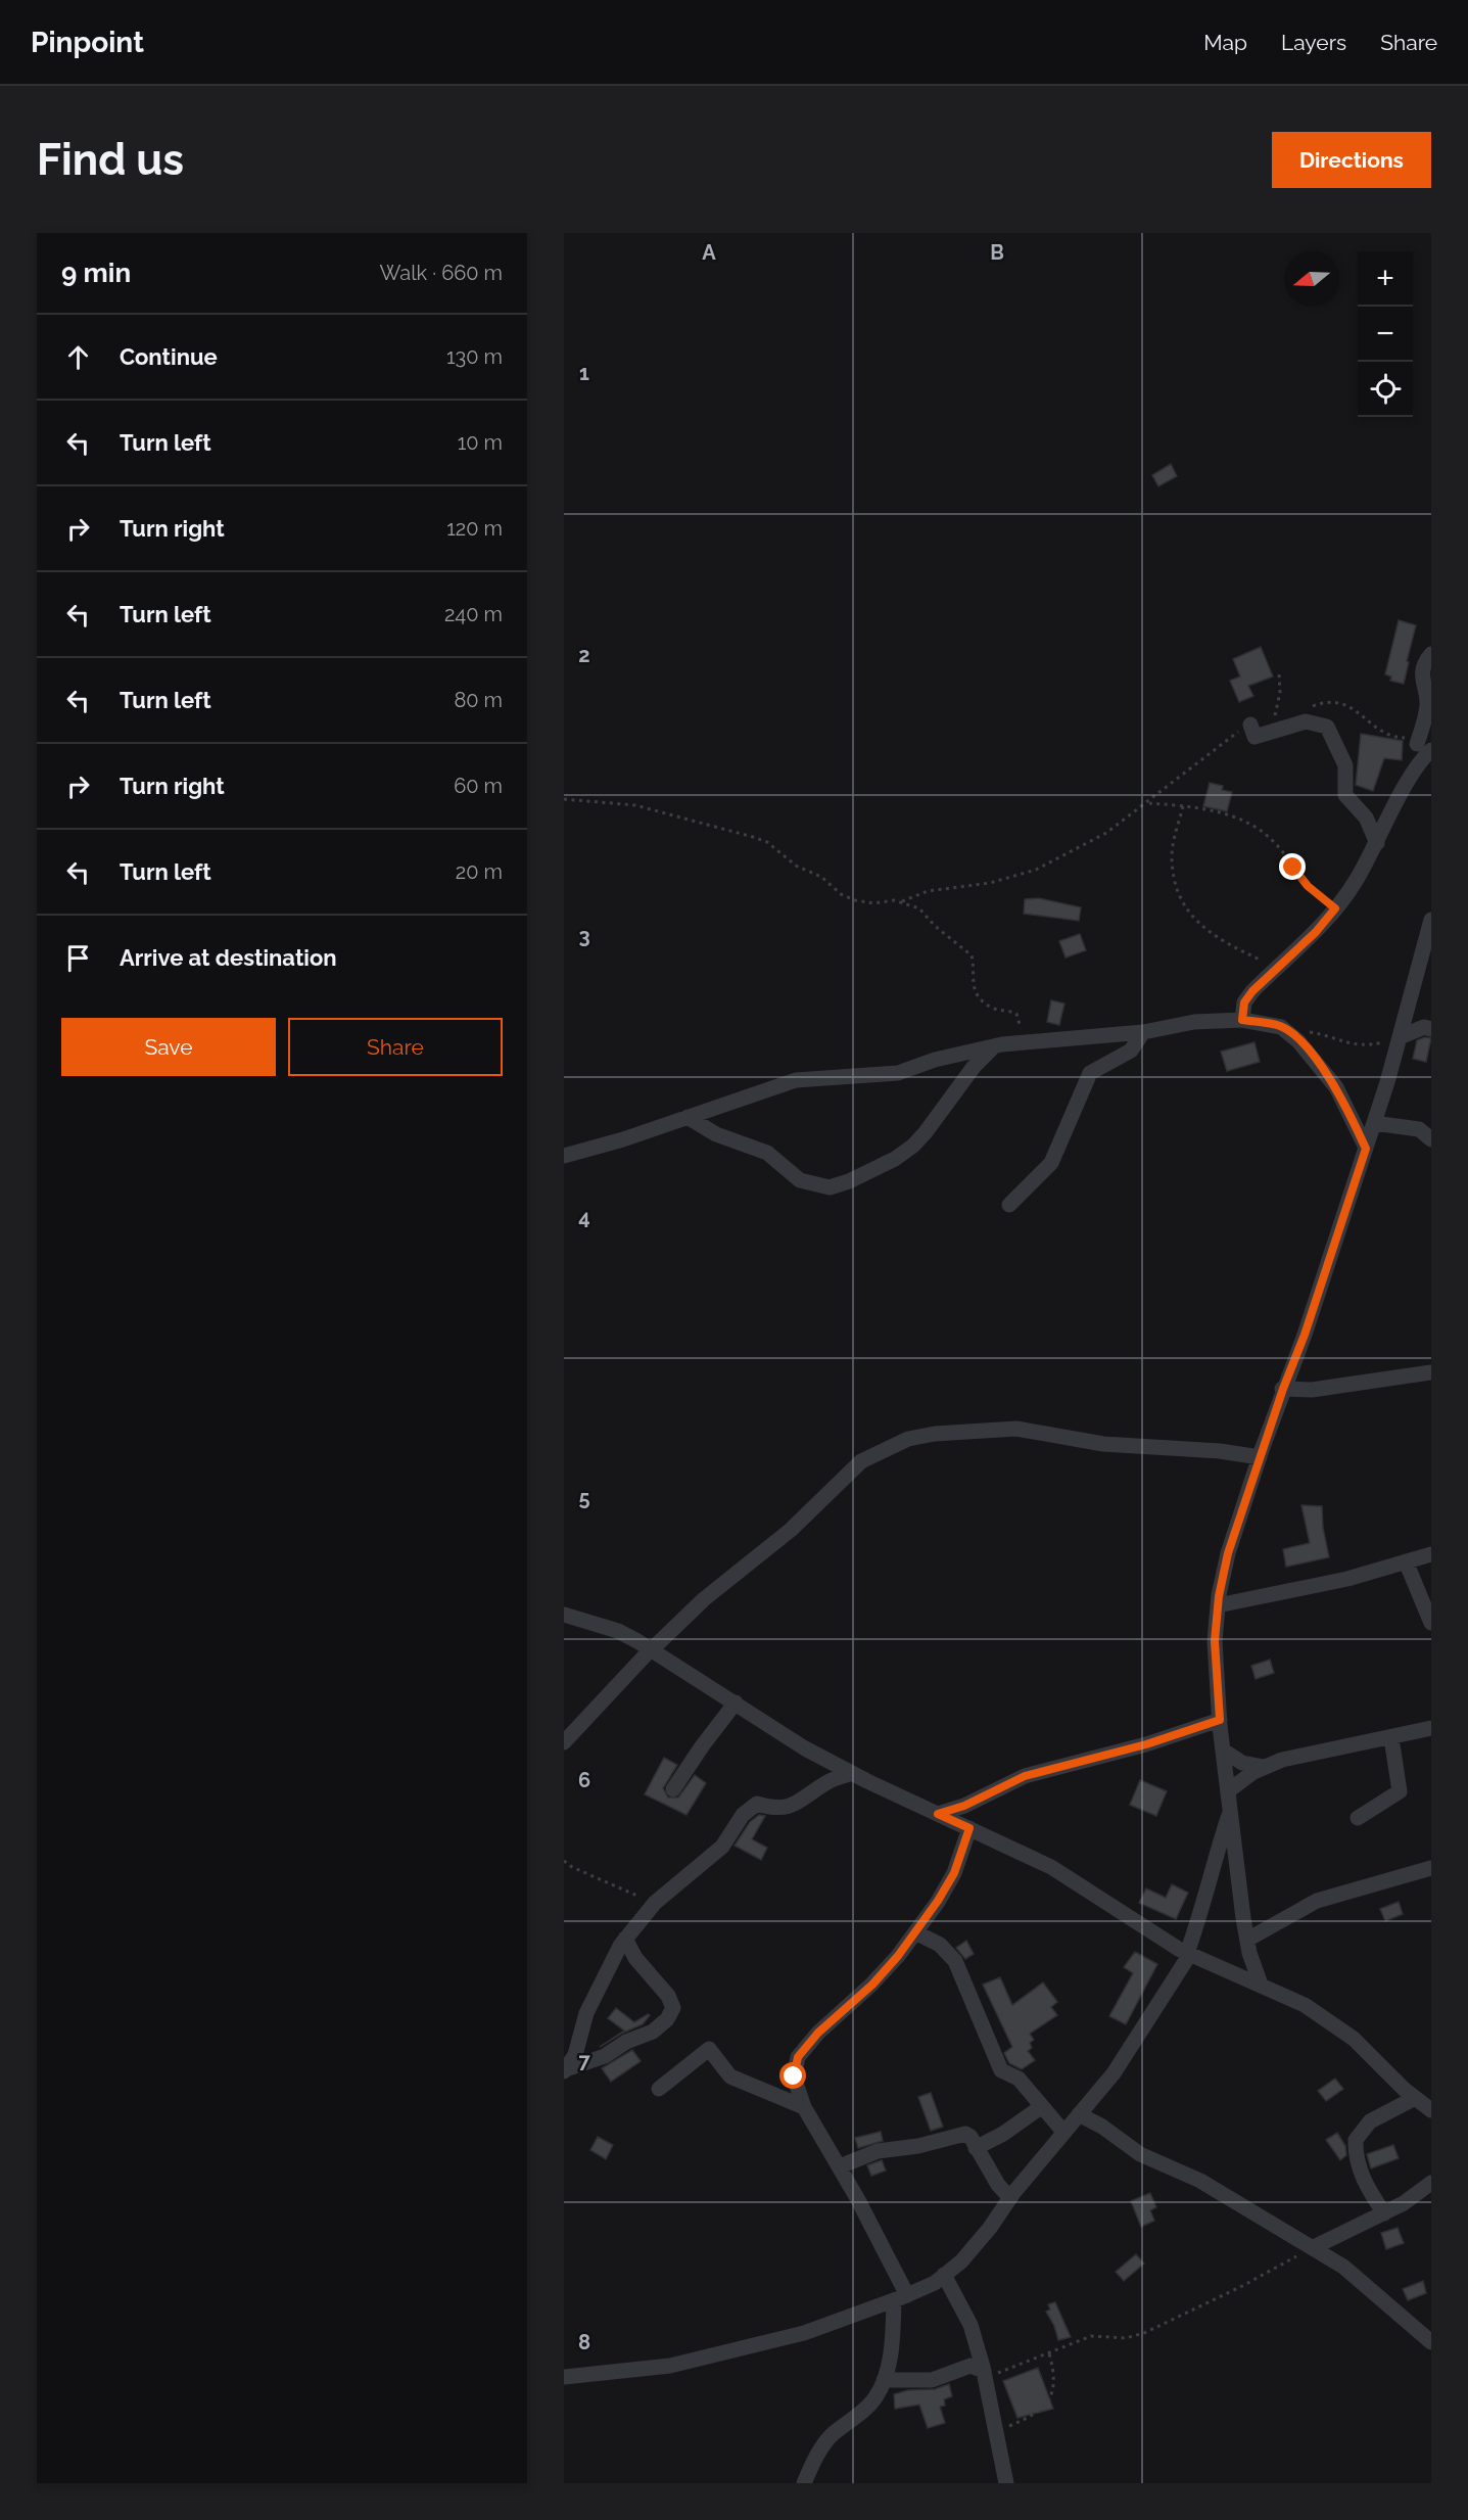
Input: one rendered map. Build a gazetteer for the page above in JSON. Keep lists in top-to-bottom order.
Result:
{
  "north": "left",
  "page": {
    "header": "Pinpoint",
    "nav": ["Map", "Layers", "Share"],
    "buttons": [
      "Directions",
      ["Save", "Share"]
    ],
    "title": "Find us",
    "heading": ["9 min", "Walk · 660 m"],
    "map_buttons": ["+", "−"],
    "list": [
      ["Continue", "130 m"],
      ["Turn left", "10 m"],
      ["Turn right", "120 m"],
      ["Turn left", "240 m"],
      ["Turn left", "80 m"],
      ["Turn right", "60 m"],
      ["Turn left", "20 m"],
      "Arrive at destination"
    ]
  },
  "grid": {
    "columns": ["A", "B"],
    "rows": [
      "1",
      "2",
      "3",
      "4",
      "5",
      "6",
      "7",
      "8"
    ]
  }
}
